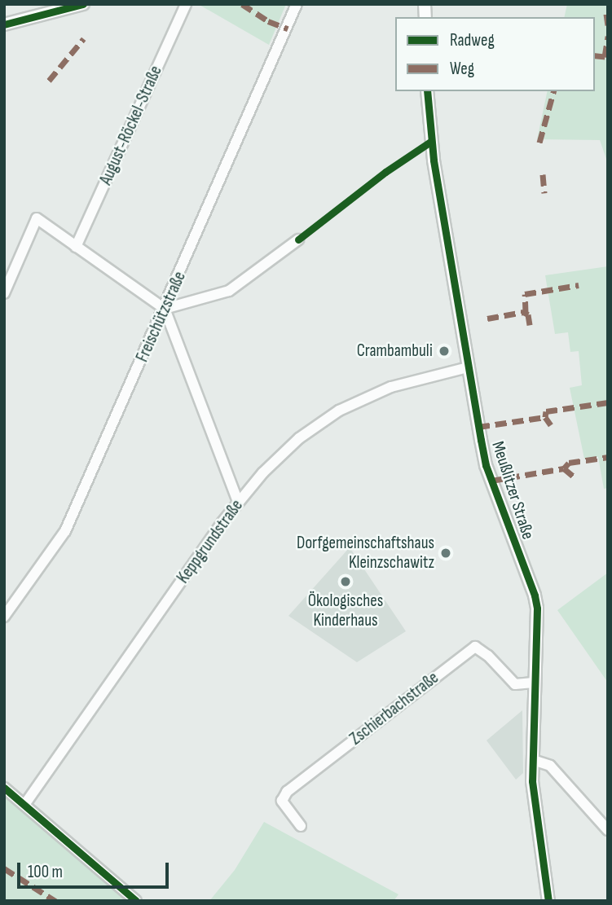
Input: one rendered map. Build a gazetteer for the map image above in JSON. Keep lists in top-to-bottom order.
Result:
{
  "streets": {
    "street": [
      "August-Röckel-Straße",
      "Freischützstraße",
      "Meußlitzer Straße",
      "Keppgrundstraße",
      "Zschierbachstraße"
    ]
  },
  "crossings": [
    ["Meußlitzer Straße", "Keppgrundstraße"],
    ["Meußlitzer Straße", "Zschierbachstraße"]
  ],
  "places": ["Crambambuli", "Dorfgemeinschaftshaus Kleinzschawitz", "Ökologisches Kinderhaus"],
  "legend": ["Radweg", "Weg"],
  "scale_bar": "100 m"
}
